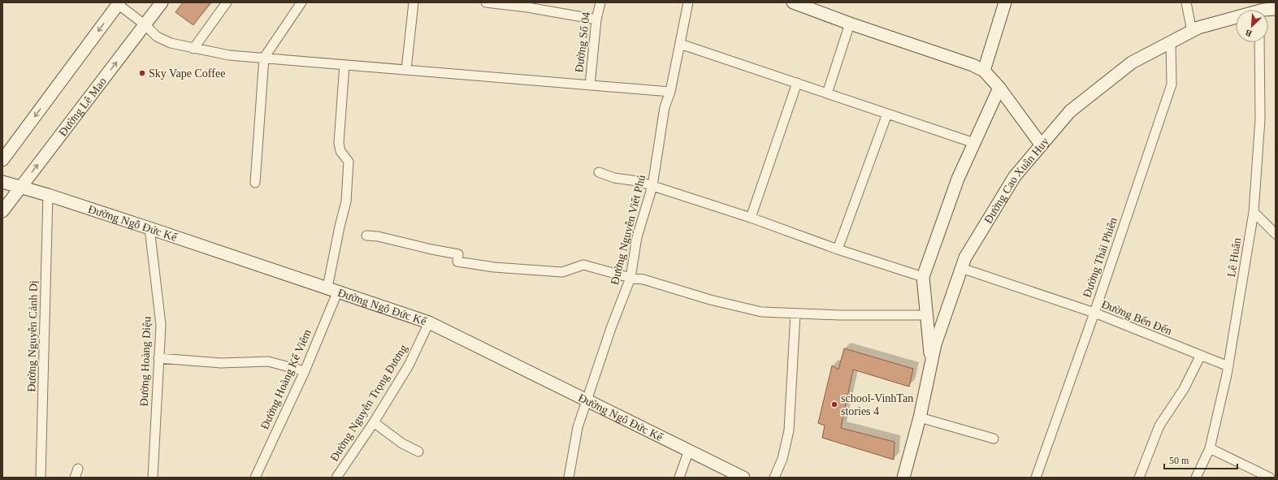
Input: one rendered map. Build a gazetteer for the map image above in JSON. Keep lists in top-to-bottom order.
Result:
{
  "streets": {
    "street": [
      "Đường Số 04",
      "Đường Lê Mao",
      "Đường Cao Xuân Huy",
      "Đường Ngô Đức Kế",
      "Đường Nguyễn Viết Phú",
      "Đường Thái Phiên",
      "Lê Huân",
      "Đường Bến Đến",
      "Đường Nguyễn Cảnh Dị",
      "Đường Hoàng Diệu",
      "Đường Hoàng Kế Viêm",
      "Đường Nguyễn Trọng Đương"
    ]
  },
  "crossings": [
    ["Đường Lê Mao", "Đường Ngô Đức Kế"],
    ["Đường Cao Xuân Huy", "Đường Thái Phiên"],
    ["Đường Cao Xuân Huy", "Đường Bến Đến"],
    ["Đường Ngô Đức Kế", "Đường Nguyễn Viết Phú"],
    ["Đường Ngô Đức Kế", "Đường Nguyễn Cảnh Dị"],
    ["Đường Ngô Đức Kế", "Đường Hoàng Diệu"],
    ["Đường Ngô Đức Kế", "Đường Hoàng Kế Viêm"],
    ["Đường Ngô Đức Kế", "Đường Nguyễn Trọng Đương"],
    ["Đường Thái Phiên", "Đường Bến Đến"],
    ["Lê Huân", "Đường Bến Đến"]
  ],
  "places": ["Sky Vape Coffee", "school-VinhTan stories 4"],
  "scale_bar": "50 m",
  "north": "bottom left"
}
